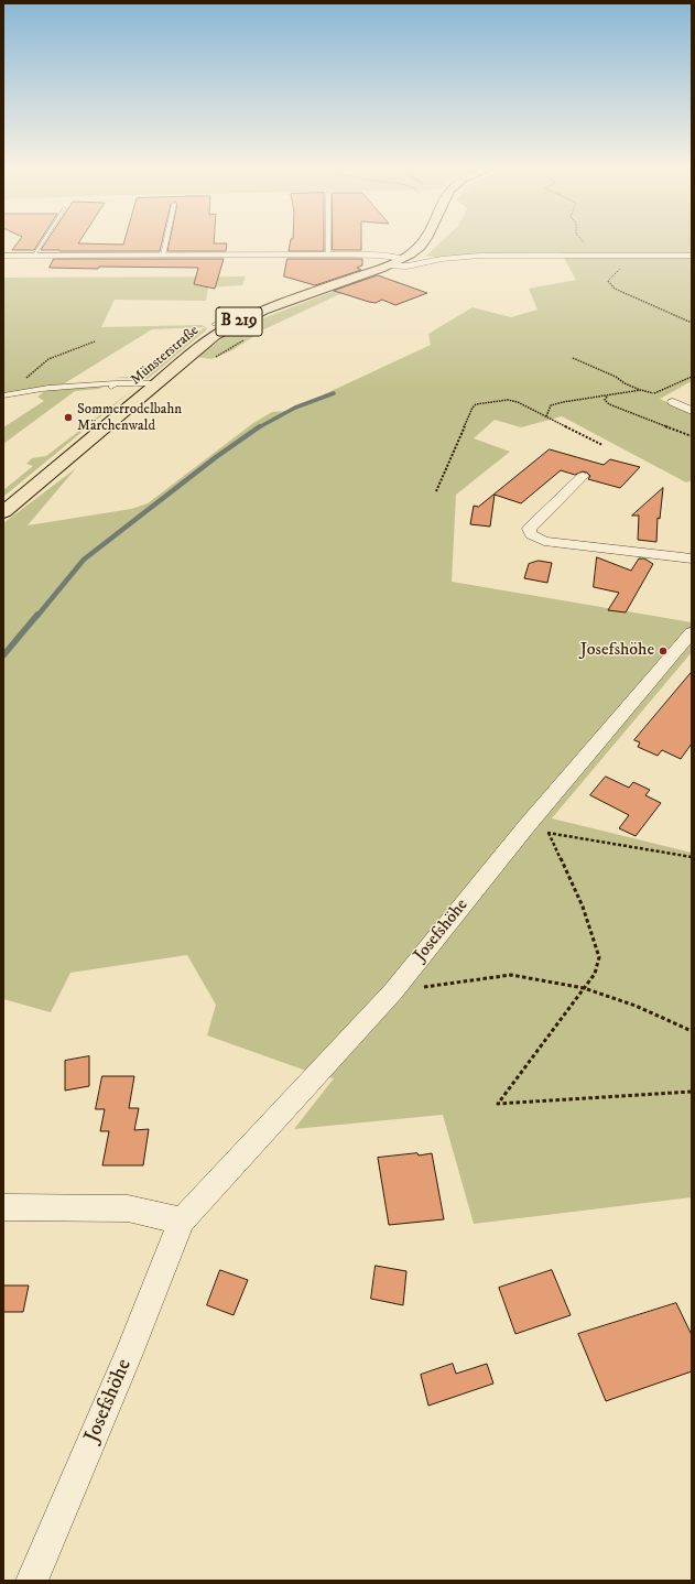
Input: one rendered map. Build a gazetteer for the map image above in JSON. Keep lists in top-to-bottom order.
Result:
{
  "streets": {
    "main road": ["B 219", "Münsterstraße"],
    "street": ["Josefshöhe"]
  },
  "places": ["Sommerrodelbahn Märchenwald", "Josefshöhe"]
}
